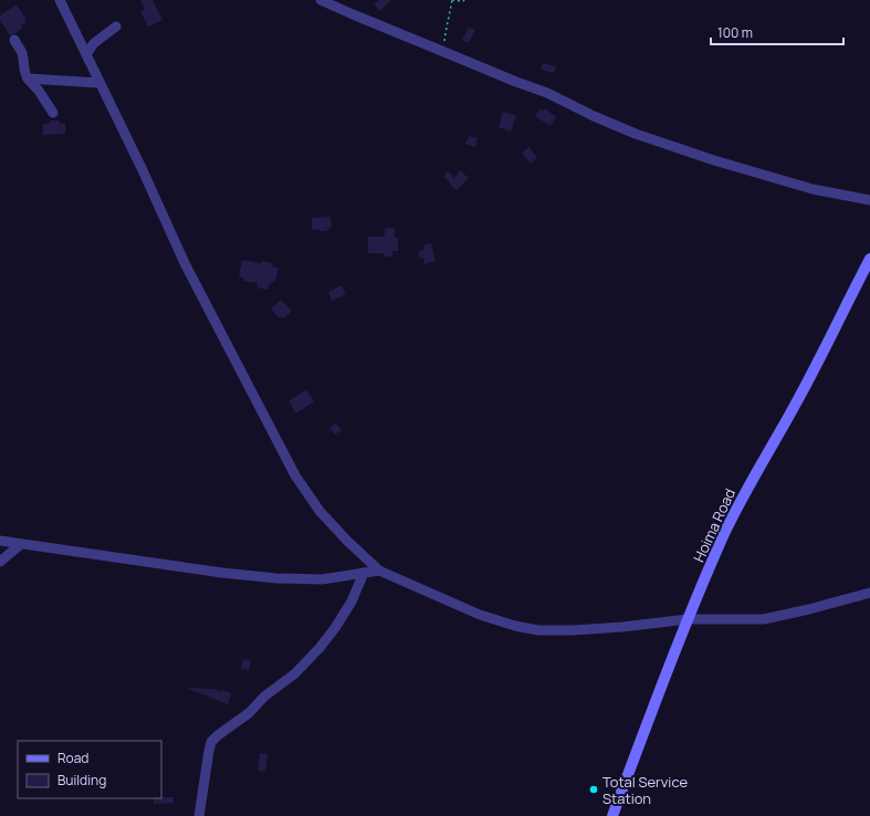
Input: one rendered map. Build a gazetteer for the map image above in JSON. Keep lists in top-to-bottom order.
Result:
{
  "streets": {
    "main road": ["Hoima Road"]
  },
  "places": ["Total Service Station"],
  "legend": ["Road", "Building"],
  "scale_bar": "100 m"
}
